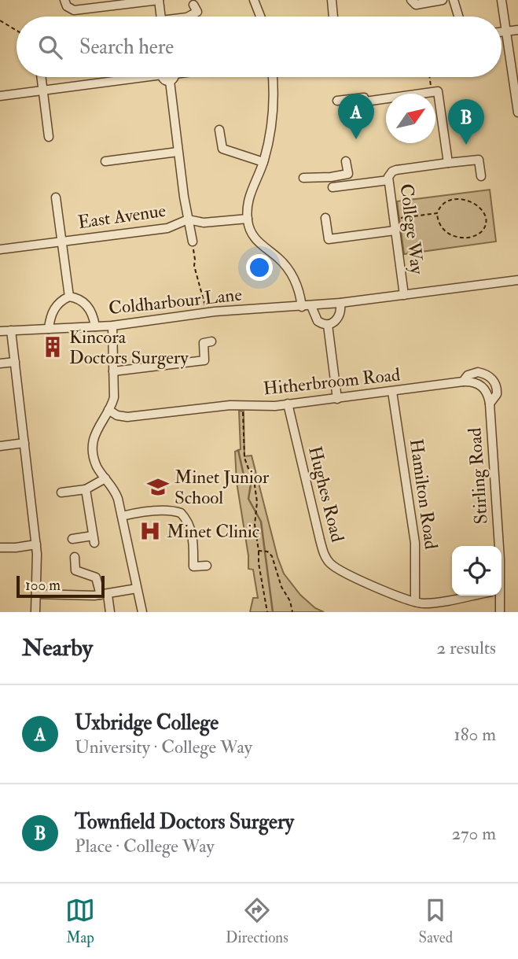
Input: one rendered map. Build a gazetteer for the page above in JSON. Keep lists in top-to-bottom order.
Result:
{
  "streets": {
    "street": [
      "East Avenue",
      "College Way",
      "Coldharbour Lane",
      "Hitherbroom Road",
      "Stirling Road",
      "Hughes Road",
      "Hamilton Road"
    ]
  },
  "crossings": [
    ["College Way", "Coldharbour Lane"],
    ["Hitherbroom Road", "Stirling Road"],
    ["Hitherbroom Road", "Hughes Road"],
    ["Hitherbroom Road", "Hamilton Road"],
    ["Hughes Road", "Hamilton Road"]
  ],
  "places": {
    "building": ["Kincora Doctors Surgery"],
    "school or university": ["Minet Junior School"],
    "hospital": ["Minet Clinic"]
  },
  "scale_bar": "100 m",
  "north": "top right",
  "page": {
    "search": "Search here",
    "pins": ["A", "B"],
    "scale": "100 m",
    "heading": ["Nearby", "2 results"],
    "list": [
      {
        "mark": "A",
        "name": "Uxbridge College",
        "note": "University · College Way",
        "value": "180 m"
      },
      {
        "mark": "B",
        "name": "Townfield Doctors Surgery",
        "note": "Place · College Way",
        "value": "270 m"
      }
    ],
    "nav": ["Map", "Directions", "Saved"]
  }
}
